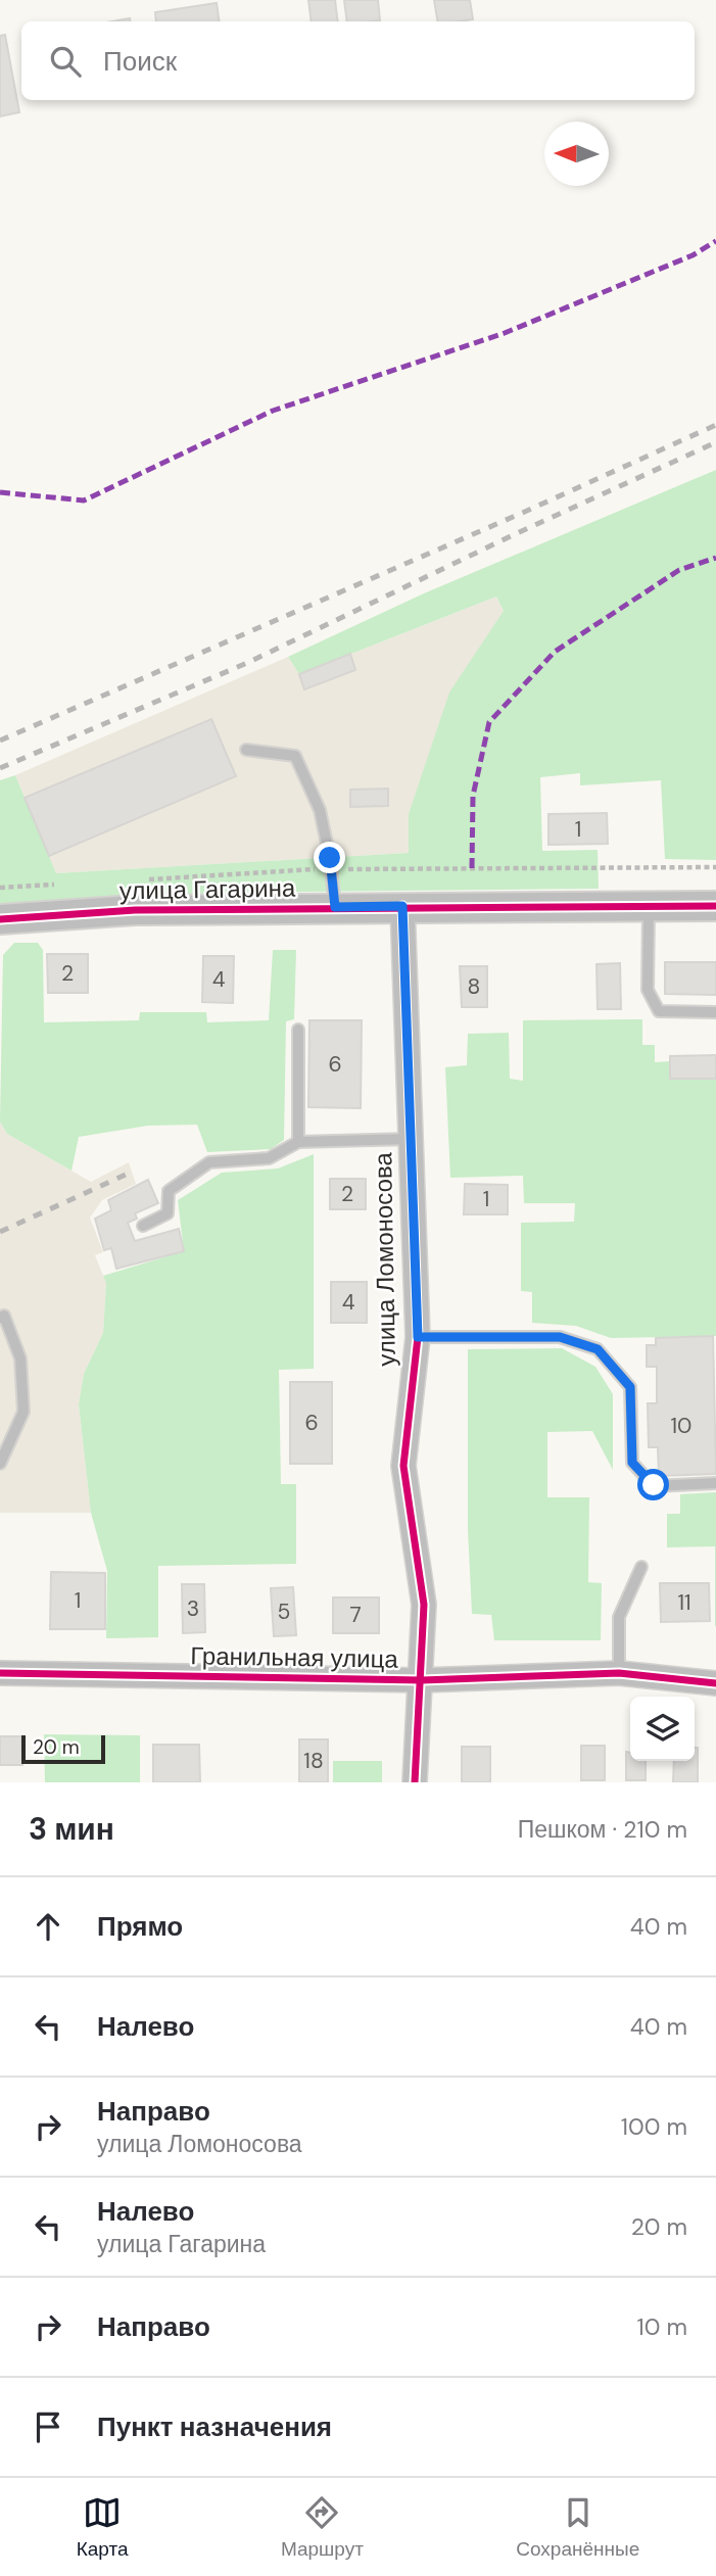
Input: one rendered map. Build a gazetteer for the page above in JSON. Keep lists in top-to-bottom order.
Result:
{
  "streets": {
    "street": ["улица Гагарина", "улица Ломоносова", "Гранильная улица"]
  },
  "crossings": [
    ["улица Гагарина", "улица Ломоносова"],
    ["улица Ломоносова", "Гранильная улица"]
  ],
  "house_numbers": [
    "1",
    "2",
    "4",
    "8",
    "6",
    "2",
    "1",
    "4",
    "6",
    "10",
    "1",
    "11",
    "3",
    "5",
    "7",
    "18"
  ],
  "scale_bar": "20 m",
  "north": "left",
  "page": {
    "search": "Поиск",
    "scale": "20 m",
    "heading": ["3 мин", "Пешком · 210 m"],
    "list": [
      ["Прямо", "40 m"],
      ["Налево", "40 m"],
      ["Направо", "улица Ломоносова", "100 m"],
      ["Налево", "улица Гагарина", "20 m"],
      ["Направо", "10 m"],
      "Пункт назначения"
    ],
    "nav": ["Карта", "Маршрут", "Сохранённые"]
  }
}
